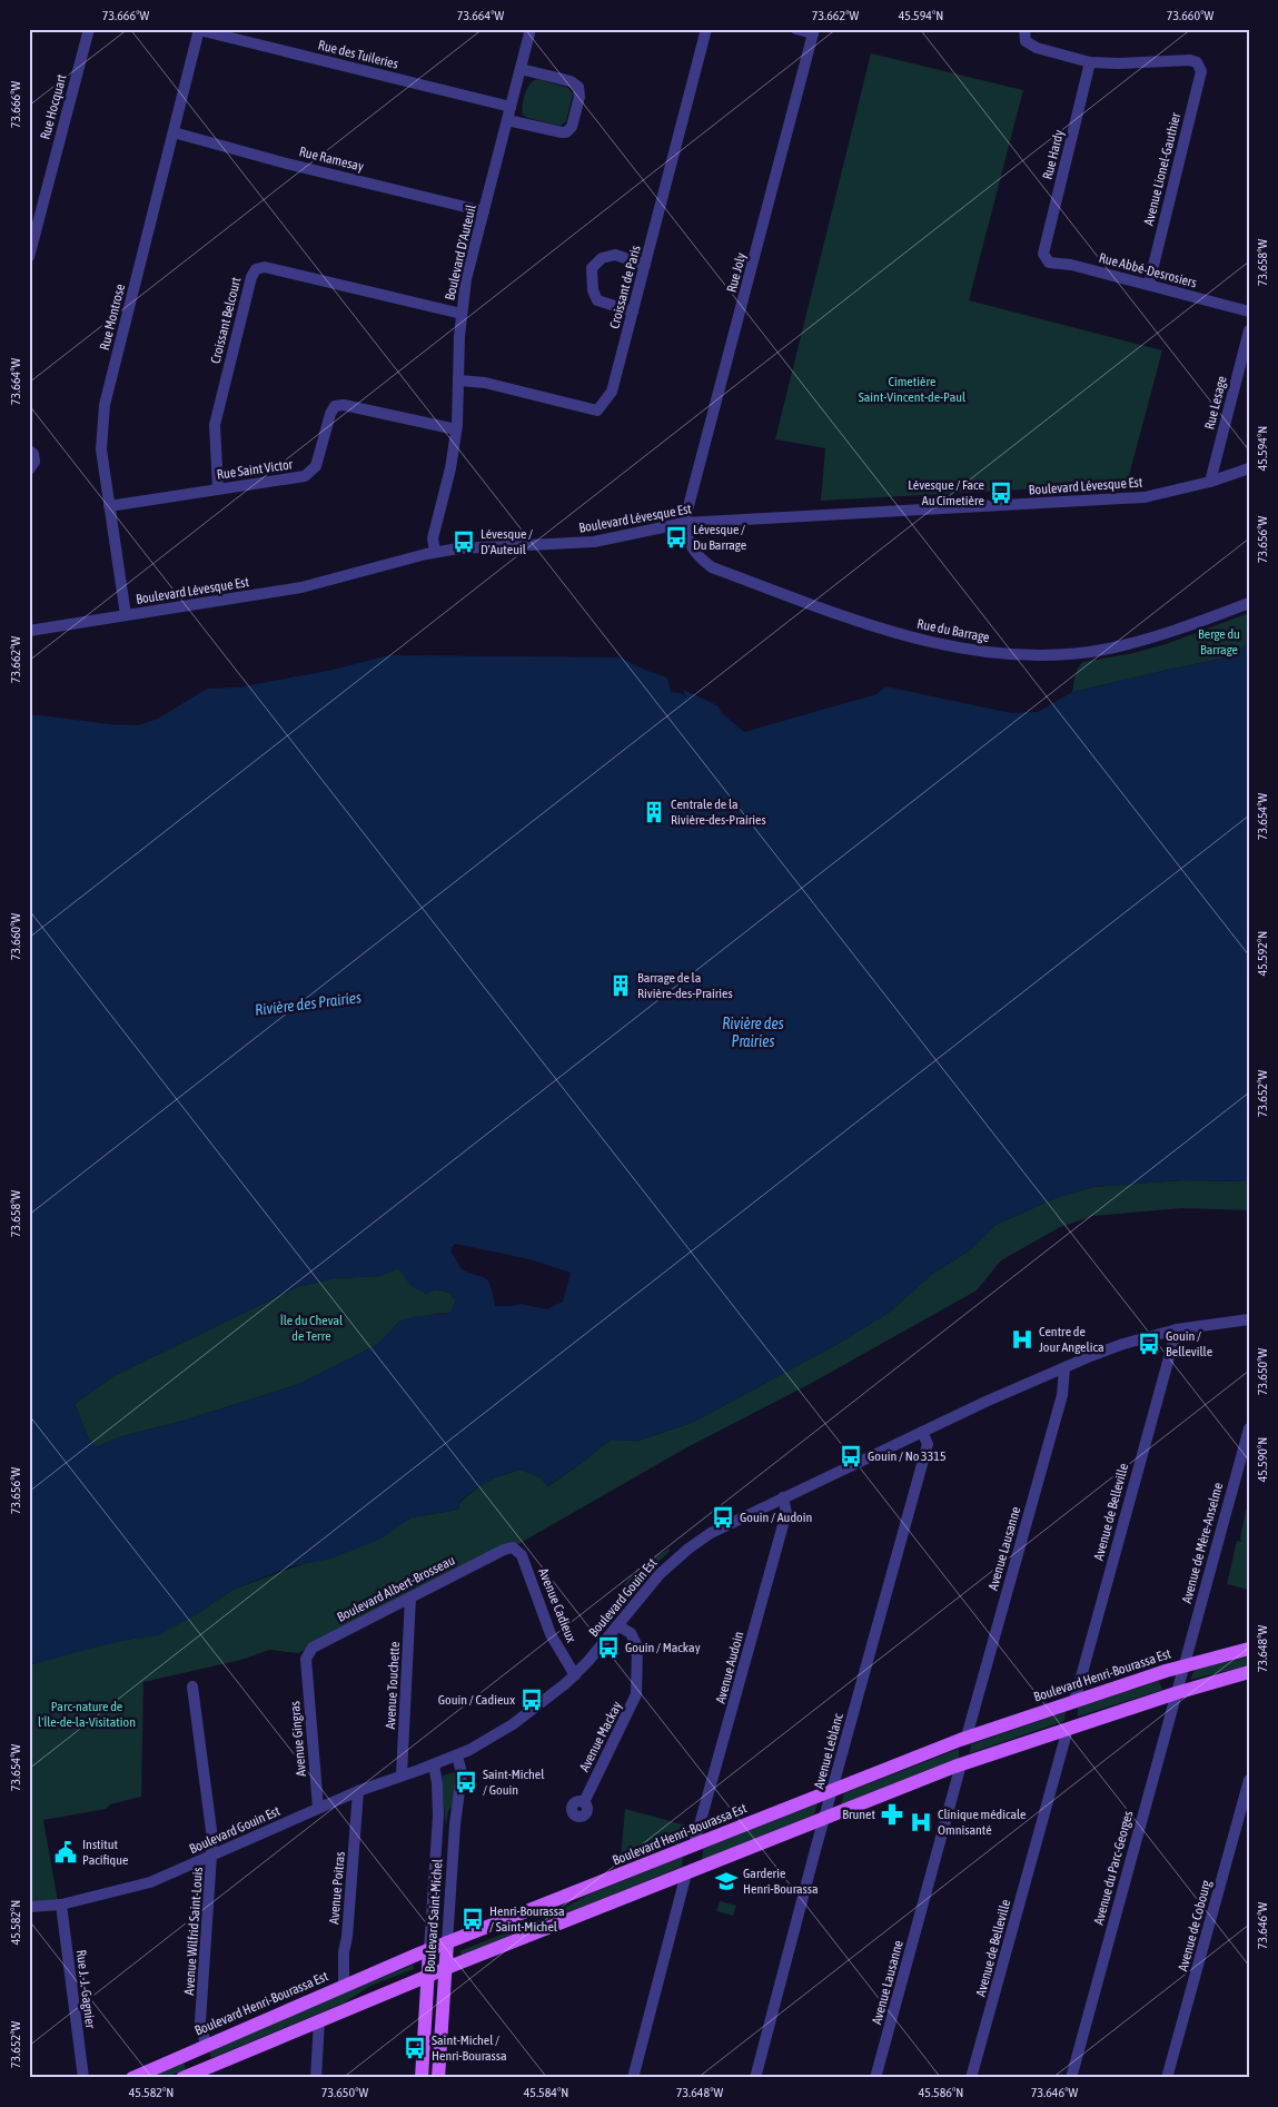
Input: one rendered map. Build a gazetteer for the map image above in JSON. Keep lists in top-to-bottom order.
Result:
{
  "streets": {
    "main road": ["Boulevard Henri-Bourassa Est", "Boulevard Saint-Michel"],
    "street": [
      "Rue des Tuileries",
      "Rue Hocquart",
      "Rue Hardy",
      "Rue Ramesay",
      "Avenue Lionel-Gauthier",
      "Boulevard D'Auteuil",
      "Rue Abbé-Desrosiers",
      "Rue Joly",
      "Croissant de Paris",
      "Rue Montrose",
      "Croissant Belcourt",
      "Rue Lesage",
      "Rue Saint Victor",
      "Boulevard Lévesque Est",
      "Rue du Barrage",
      "Avenue de Belleville",
      "Avenue de Mère-Anselme",
      "Avenue Lausanne",
      "Boulevard Albert-Brosseau",
      "Boulevard Gouin Est",
      "Avenue Cadieux",
      "Avenue Audoin",
      "Avenue Touchette",
      "Avenue Mackay",
      "Avenue Gingras",
      "Avenue Leblanc",
      "Avenue du Parc-Georges",
      "Avenue Poitras",
      "Avenue de Cobourg",
      "Avenue Wilfrid Saint-Louis",
      "Rue J.-J.-Gagnier"
    ]
  },
  "crossings": [
    ["Rue des Tuileries", "Boulevard D'Auteuil"],
    ["Rue des Tuileries", "Rue Montrose"],
    ["Rue Hardy", "Avenue Lionel-Gauthier"],
    ["Rue Hardy", "Rue Abbé-Desrosiers"],
    ["Rue Ramesay", "Boulevard D'Auteuil"],
    ["Rue Ramesay", "Rue Montrose"],
    ["Avenue Lionel-Gauthier", "Rue Abbé-Desrosiers"],
    ["Boulevard D'Auteuil", "Croissant de Paris"],
    ["Boulevard D'Auteuil", "Croissant Belcourt"],
    ["Boulevard D'Auteuil", "Rue Saint Victor"],
    ["Boulevard D'Auteuil", "Boulevard Lévesque Est"],
    ["Rue Joly", "Boulevard Lévesque Est"],
    ["Rue Joly", "Rue du Barrage"],
    ["Rue Montrose", "Rue Saint Victor"],
    ["Rue Montrose", "Boulevard Lévesque Est"],
    ["Croissant Belcourt", "Rue Saint Victor"],
    ["Rue Lesage", "Boulevard Lévesque Est"],
    ["Boulevard Lévesque Est", "Rue du Barrage"],
    ["Avenue de Belleville", "Boulevard Gouin Est"],
    ["Avenue de Belleville", "Boulevard Henri-Bourassa Est"],
    ["Avenue de Mère-Anselme", "Boulevard Henri-Bourassa Est"],
    ["Avenue de Mère-Anselme", "Avenue du Parc-Georges"],
    ["Avenue Lausanne", "Boulevard Gouin Est"],
    ["Avenue Lausanne", "Boulevard Henri-Bourassa Est"],
    ["Boulevard Albert-Brosseau", "Avenue Cadieux"],
    ["Boulevard Albert-Brosseau", "Avenue Touchette"],
    ["Boulevard Albert-Brosseau", "Avenue Gingras"],
    ["Boulevard Gouin Est", "Avenue Cadieux"],
    ["Boulevard Gouin Est", "Avenue Audoin"],
    ["Boulevard Gouin Est", "Avenue Touchette"],
    ["Boulevard Gouin Est", "Avenue Mackay"],
    ["Boulevard Gouin Est", "Avenue Gingras"],
    ["Boulevard Gouin Est", "Avenue Leblanc"],
    ["Boulevard Gouin Est", "Avenue Poitras"],
    ["Boulevard Gouin Est", "Boulevard Saint-Michel"],
    ["Boulevard Gouin Est", "Avenue Wilfrid Saint-Louis"],
    ["Boulevard Gouin Est", "Rue J.-J.-Gagnier"],
    ["Avenue Audoin", "Boulevard Henri-Bourassa Est"],
    ["Boulevard Henri-Bourassa Est", "Avenue Leblanc"],
    ["Boulevard Henri-Bourassa Est", "Avenue du Parc-Georges"],
    ["Boulevard Henri-Bourassa Est", "Avenue Poitras"],
    ["Boulevard Henri-Bourassa Est", "Boulevard Saint-Michel"],
    ["Boulevard Henri-Bourassa Est", "Avenue Wilfrid Saint-Louis"]
  ],
  "water": ["Rivière des Prairies"],
  "parks": [
    "Cimetière Saint-Vincent-de-Paul",
    "Berge du Barrage",
    "Île du Cheval de Terre",
    "Parc-nature de l'Île-de-la-Visitation"
  ],
  "places": {
    "bus stop": [
      "Lévesque / Face Au Cimetière",
      "Lévesque / Du Barrage",
      "Lévesque / D'Auteuil",
      "Gouin / Belleville",
      "Gouin / No 3315",
      "Gouin / Audoin",
      "Gouin / Mackay",
      "Gouin / Cadieux",
      "Saint-Michel / Gouin",
      "Henri-Bourassa / Saint-Michel",
      "Saint-Michel / Henri-Bourassa"
    ],
    "building": ["Centrale de la Rivière-des-Prairies", "Barrage de la Rivière-des-Prairies"],
    "hospital": ["Centre de Jour Angelica", "Clinique médicale Omnisanté"],
    "pharmacy": ["Brunet"],
    "public building": ["Institut Pacifique"],
    "school or university": ["Garderie Henri-Bourassa"]
  },
  "coordinates": [
    "73.666°W",
    "73.664°W",
    "73.662°W",
    "45.594°N",
    "73.660°W",
    "73.658°W",
    "73.656°W",
    "73.654°W",
    "45.592°N",
    "73.652°W",
    "73.650°W",
    "45.590°N",
    "73.648°W",
    "45.582°N",
    "73.646°W",
    "45.584°N",
    "45.586°N"
  ]
}
